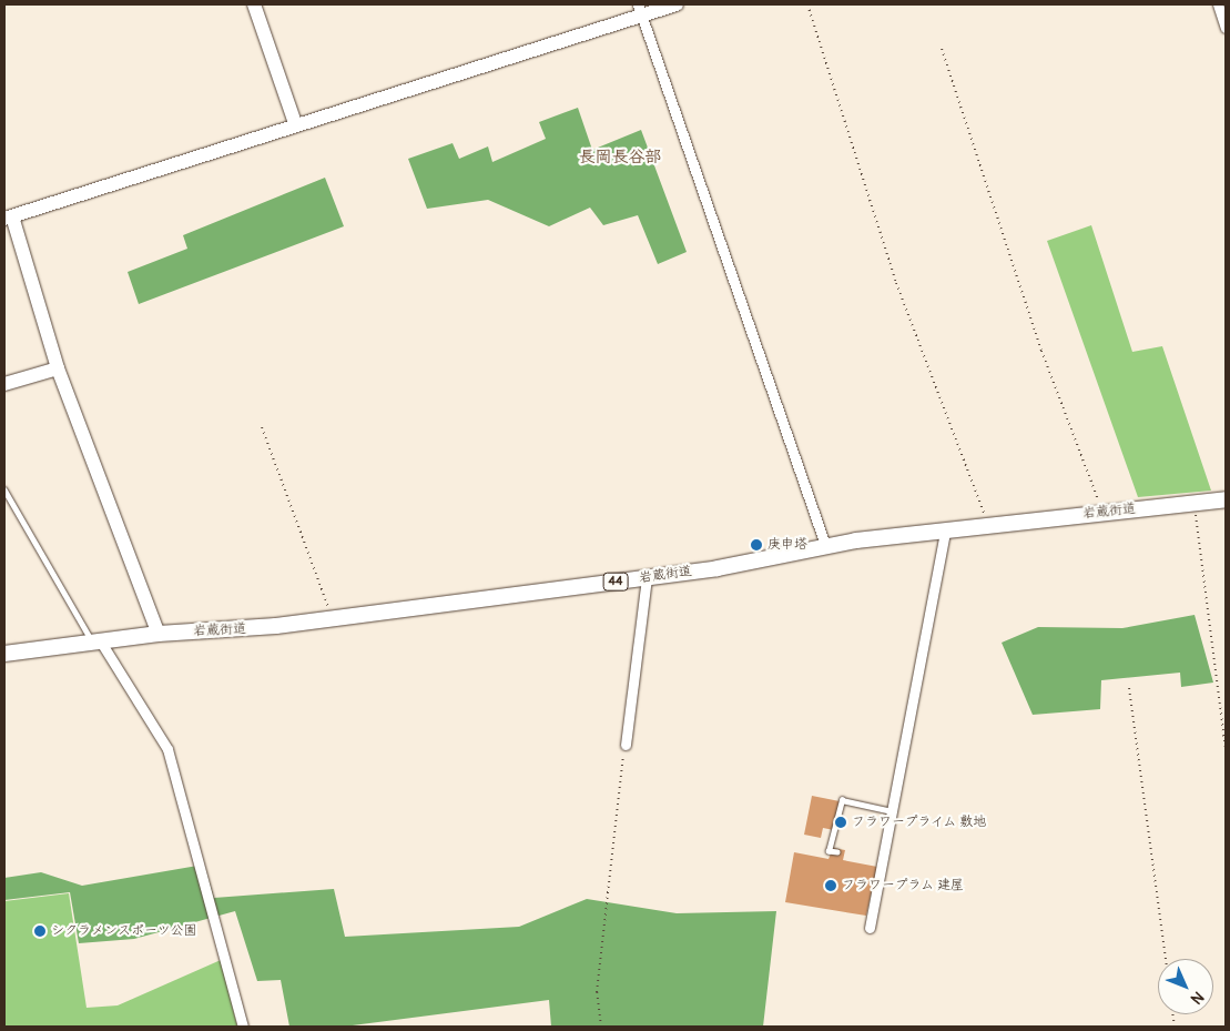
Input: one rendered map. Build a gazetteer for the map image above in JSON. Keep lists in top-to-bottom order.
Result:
{
  "streets": {
    "main road": ["岩蔵街道", "44"]
  },
  "districts": ["長岡長谷部"],
  "places": [
    "庚申塔",
    "フラワープライム 敷地",
    "フラワープラム 建屋",
    "シクラメンスポーツ公園"
  ],
  "north": "bottom right"
}
